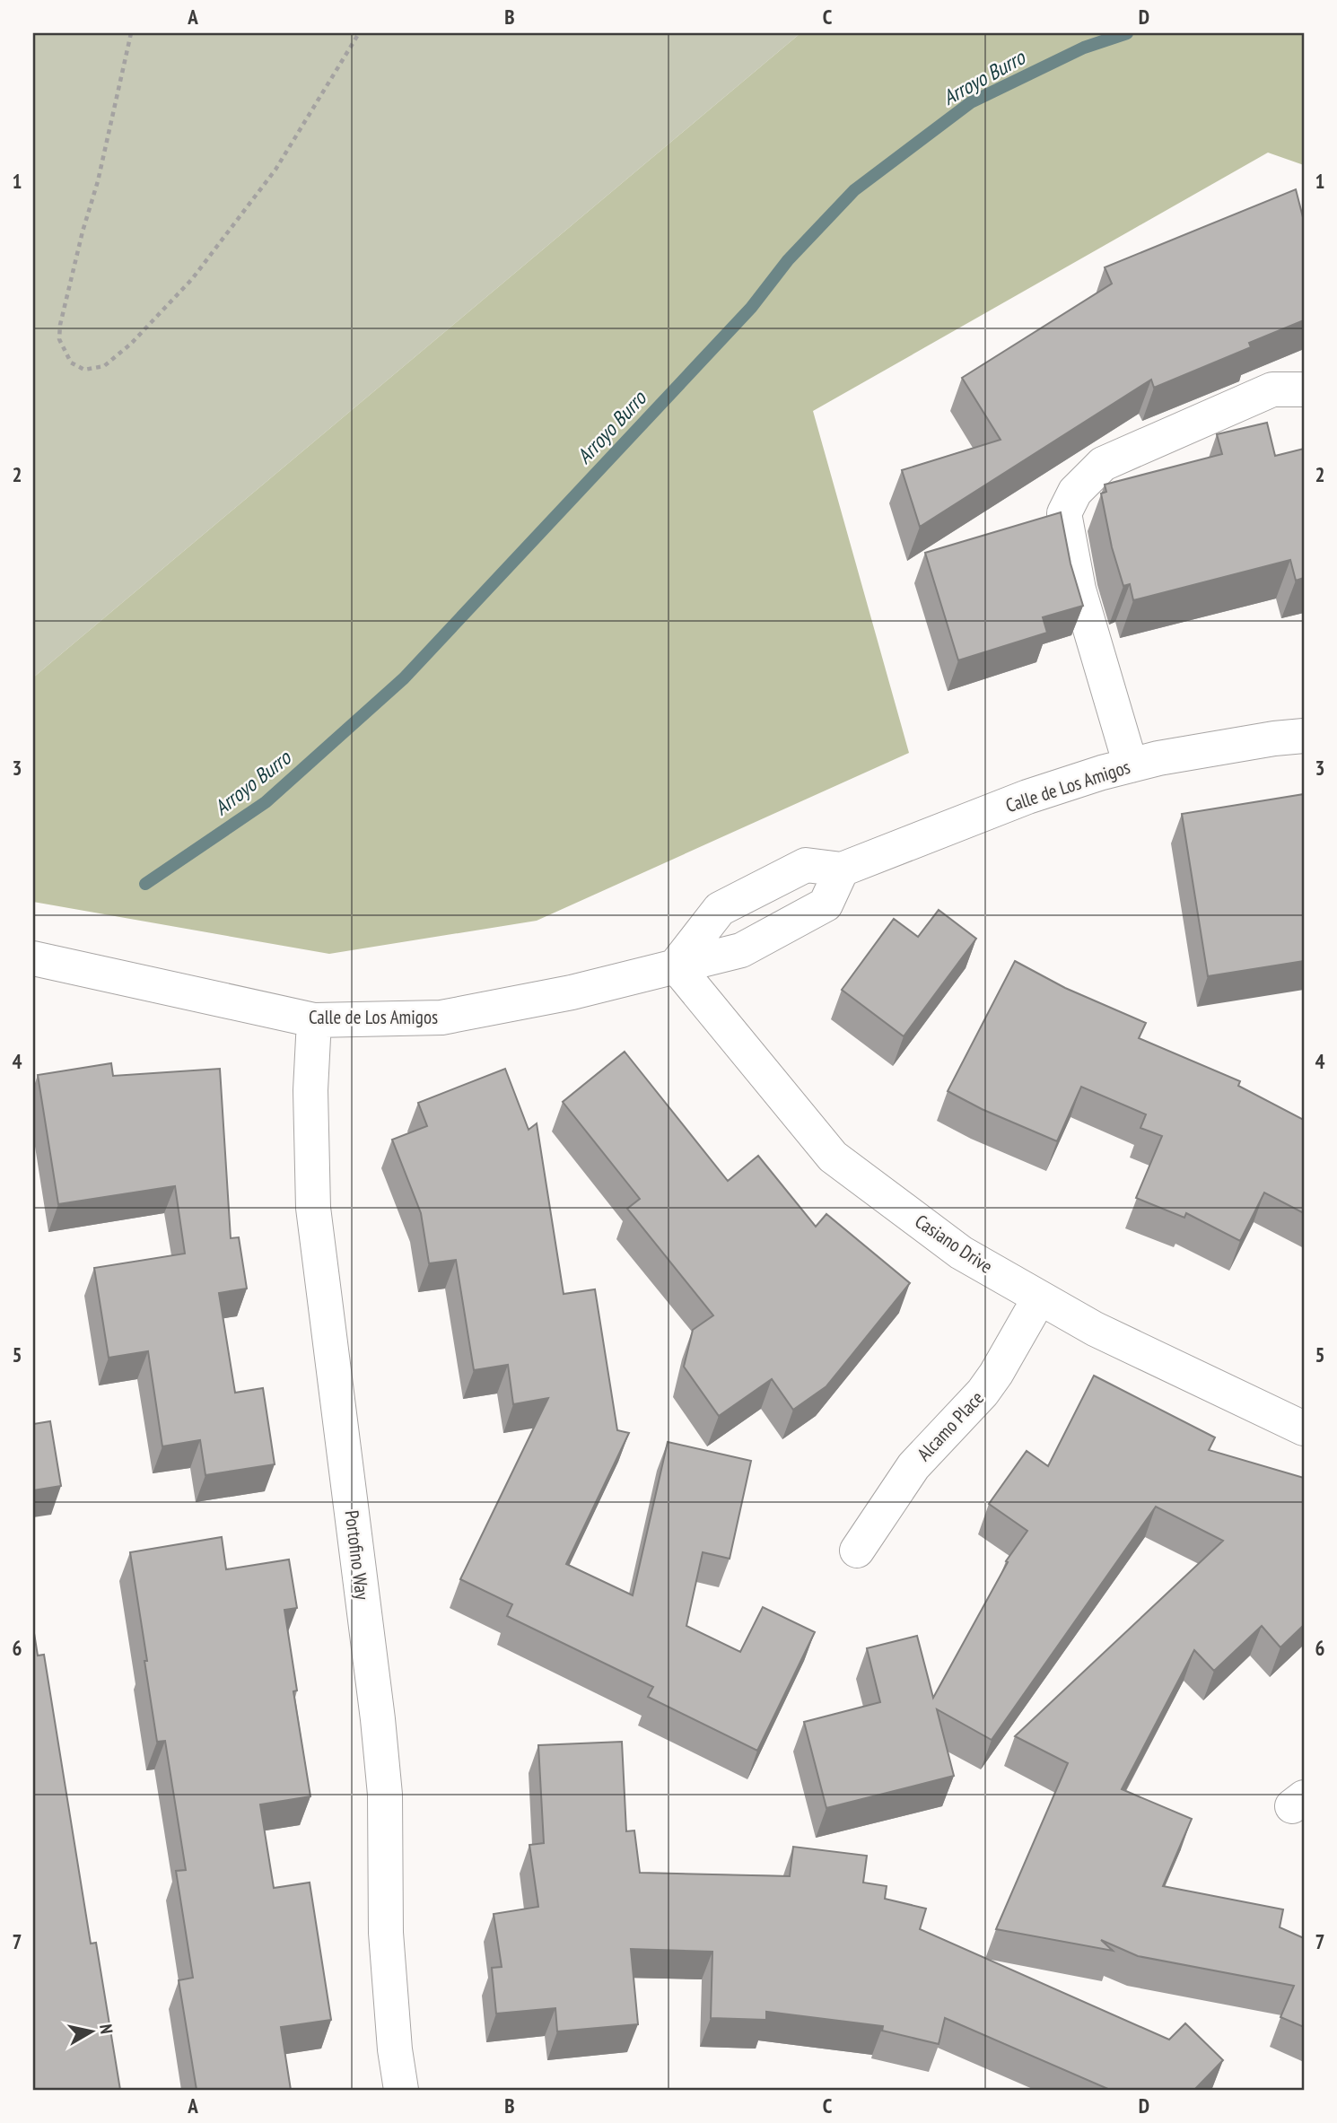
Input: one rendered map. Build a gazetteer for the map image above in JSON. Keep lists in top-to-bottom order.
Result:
{
  "streets": {
    "street": [
      "Calle de Los Amigos",
      "Casiano Drive",
      "Alcamo Place",
      "Portofino Way"
    ]
  },
  "crossings": [
    ["Calle de Los Amigos", "Casiano Drive"],
    ["Calle de Los Amigos", "Portofino Way"],
    ["Casiano Drive", "Alcamo Place"]
  ],
  "water": ["Arroyo Burro"],
  "north": "right",
  "grid": {
    "columns": [
      "A",
      "B",
      "C",
      "D"
    ],
    "rows": [
      "1",
      "2",
      "3",
      "4",
      "5",
      "6",
      "7"
    ]
  }
}
